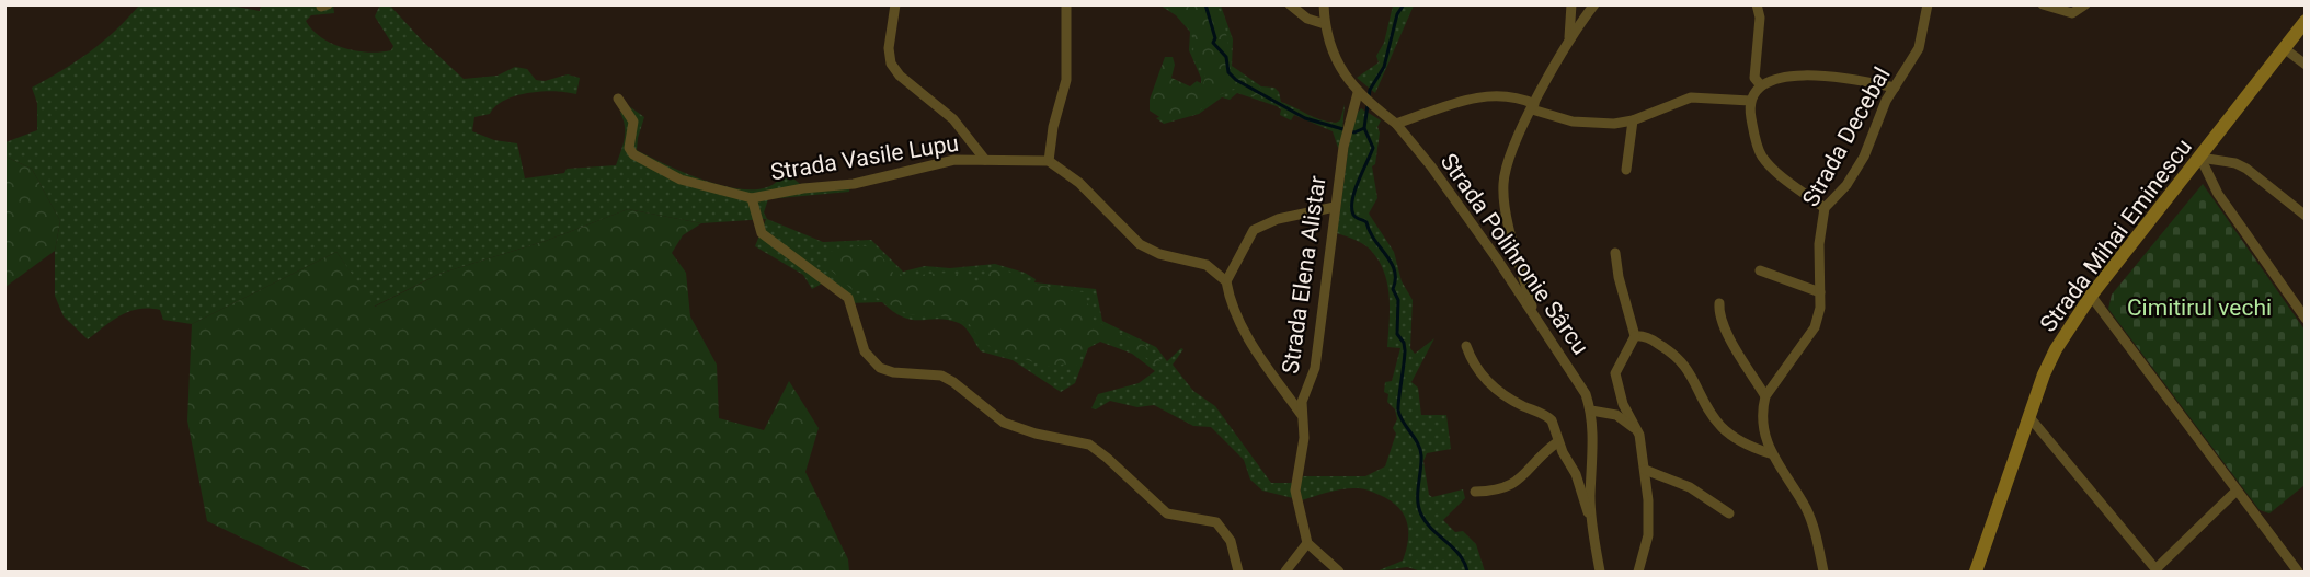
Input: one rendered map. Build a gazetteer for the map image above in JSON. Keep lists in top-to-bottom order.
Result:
{
  "streets": {
    "main road": ["Strada Mihai Eminescu"],
    "street": [
      "Strada Decebal",
      "Strada Vasile Lupu",
      "Strada Polihronie Sârcu",
      "Strada Elena Alistar"
    ]
  },
  "crossings": [
    ["Strada Polihronie Sârcu", "Strada Elena Alistar"]
  ],
  "parks": ["Cimitirul vechi"]
}
